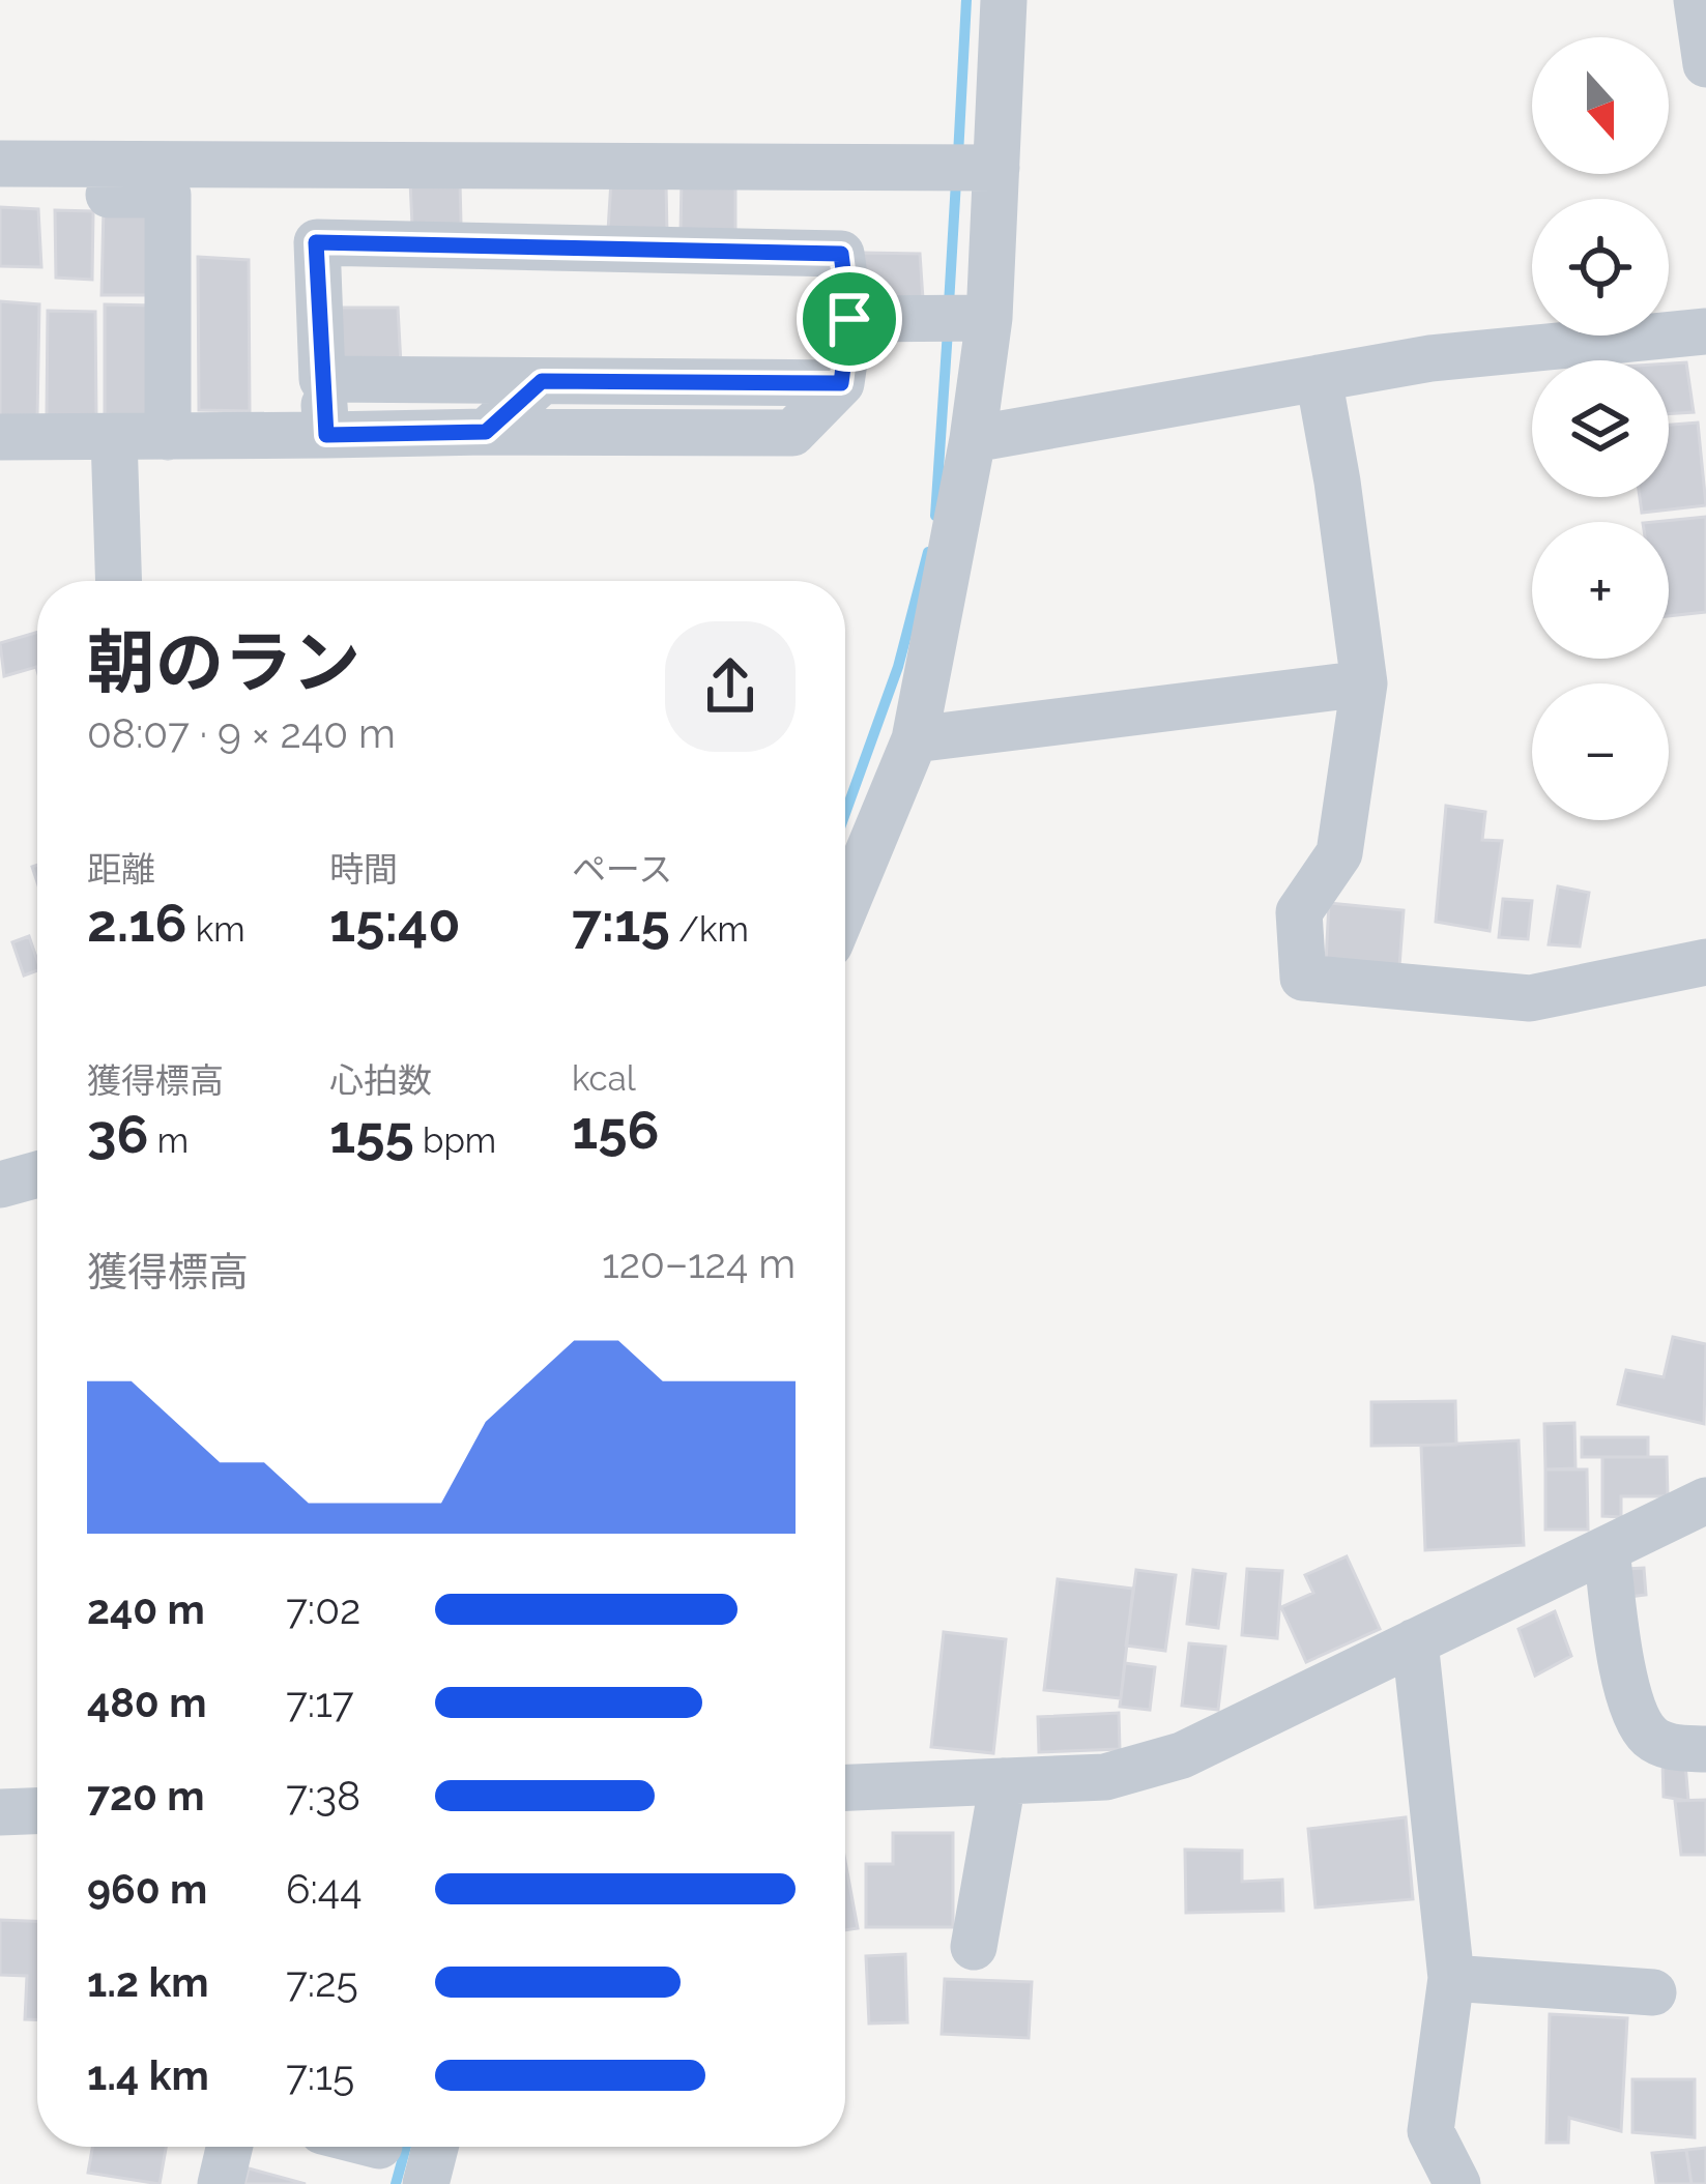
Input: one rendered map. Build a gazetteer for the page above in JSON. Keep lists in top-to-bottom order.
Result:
{
  "north": "bottom",
  "page": {
    "map_buttons": ["+", "−"],
    "heading": ["朝のラン", "08:07 · 9 × 240 m"],
    "stats": [
      ["距離", "2.16 km"],
      ["時間", "15:40"],
      ["ペース", "7:15 /km"],
      ["獲得標高", "36 m"],
      ["心拍数", "155 bpm"],
      ["kcal", "156"]
    ],
    "chart": ["獲得標高", "120–124 m"],
    "list": [
      {
        "name": "240 m",
        "note": "7:02"
      },
      {
        "name": "480 m",
        "note": "7:17"
      },
      {
        "name": "720 m",
        "note": "7:38"
      },
      {
        "name": "960 m",
        "note": "6:44"
      },
      {
        "name": "1.2 km",
        "note": "7:25"
      },
      {
        "name": "1.4 km",
        "note": "7:15"
      }
    ]
  }
}
